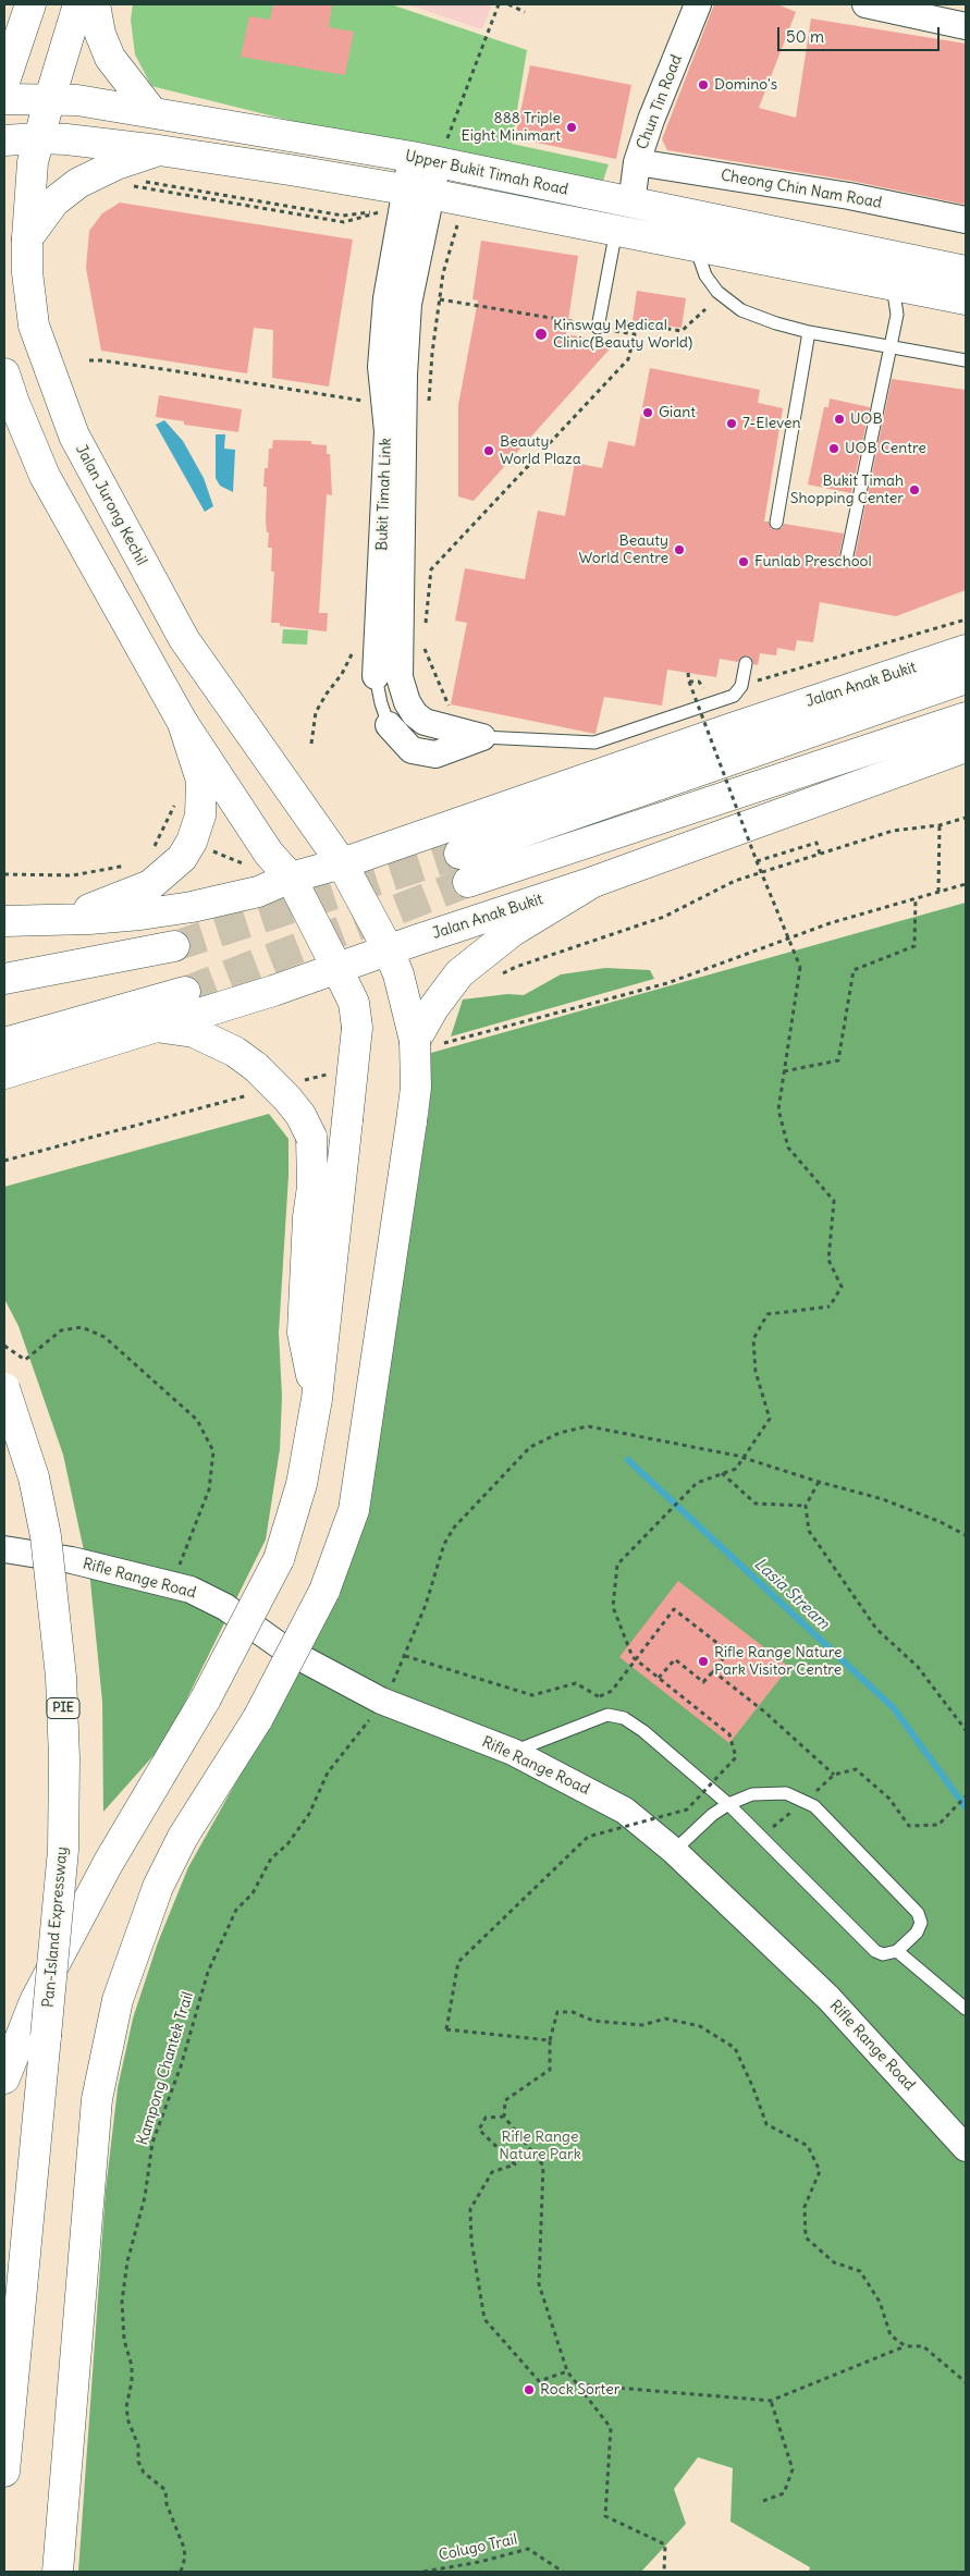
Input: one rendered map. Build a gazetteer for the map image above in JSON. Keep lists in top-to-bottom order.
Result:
{
  "streets": {
    "main road": [
      "Upper Bukit Timah Road",
      "Jalan Jurong Kechil",
      "Jalan Anak Bukit",
      "PIE",
      "Pan-Island Expressway"
    ],
    "street": [
      "Chun Tin Road",
      "Cheong Chin Nam Road",
      "Bukit Timah Link",
      "Rifle Range Road"
    ],
    "path": ["Kampong Chantek Trail", "Colugo Trail"]
  },
  "crossings": [
    ["Chun Tin Road", "Upper Bukit Timah Road"],
    ["Chun Tin Road", "Cheong Chin Nam Road"],
    ["Upper Bukit Timah Road", "Bukit Timah Link"],
    ["Upper Bukit Timah Road", "Jalan Jurong Kechil"],
    ["Jalan Jurong Kechil", "Jalan Anak Bukit"],
    ["Rifle Range Road", "Kampong Chantek Trail"]
  ],
  "water": ["Lasia Stream"],
  "parks": ["Rifle Range Nature Park"],
  "places": [
    "Domino's",
    "888 Triple Eight Minimart",
    "Kinsway Medical Clinic(Beauty World)",
    "Giant",
    "UOB",
    "7-Eleven",
    "UOB Centre",
    "Beauty World Plaza",
    "Bukit Timah Shopping Center",
    "Beauty World Centre",
    "Funlab Preschool",
    "Rifle Range Nature Park Visitor Centre",
    "Rock Sorter"
  ],
  "scale_bar": "50 m"
}
